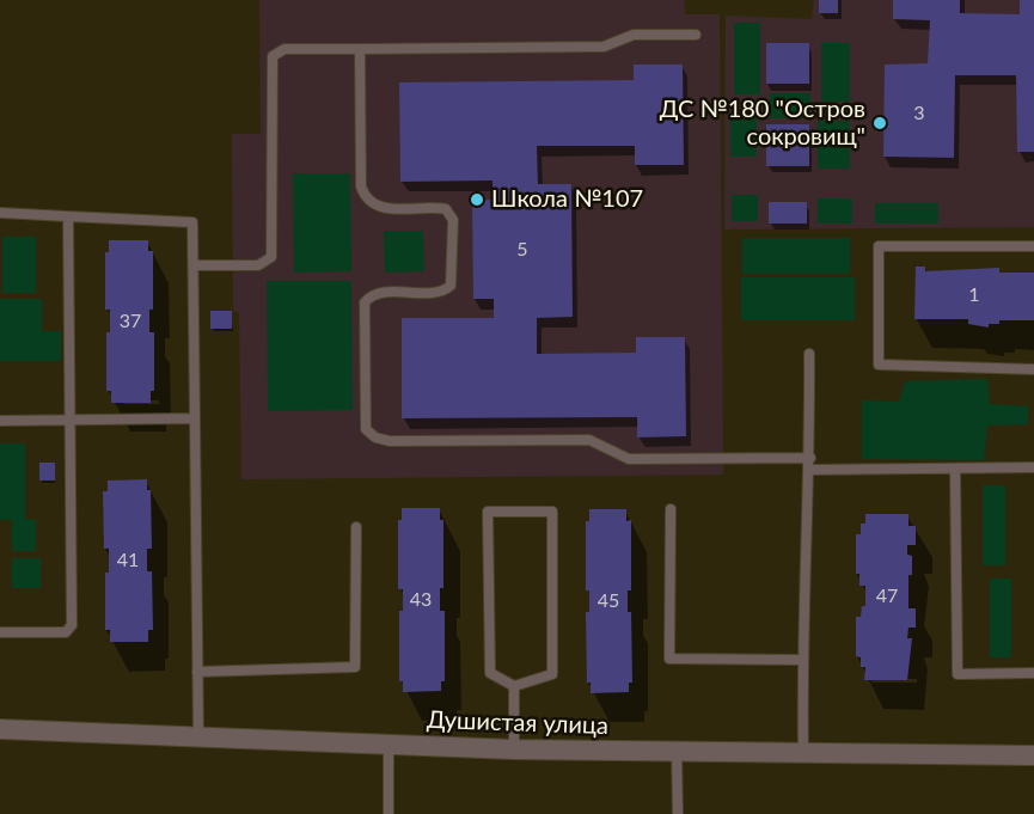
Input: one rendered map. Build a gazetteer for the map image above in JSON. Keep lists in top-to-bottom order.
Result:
{
  "streets": {
    "street": ["Душистая улица"]
  },
  "places": ["ДС №180 \"Остров сокровищ\"", "Школа №107"],
  "house_numbers": [
    "3",
    "5",
    "1",
    "37",
    "41",
    "47",
    "43",
    "45"
  ]
}
